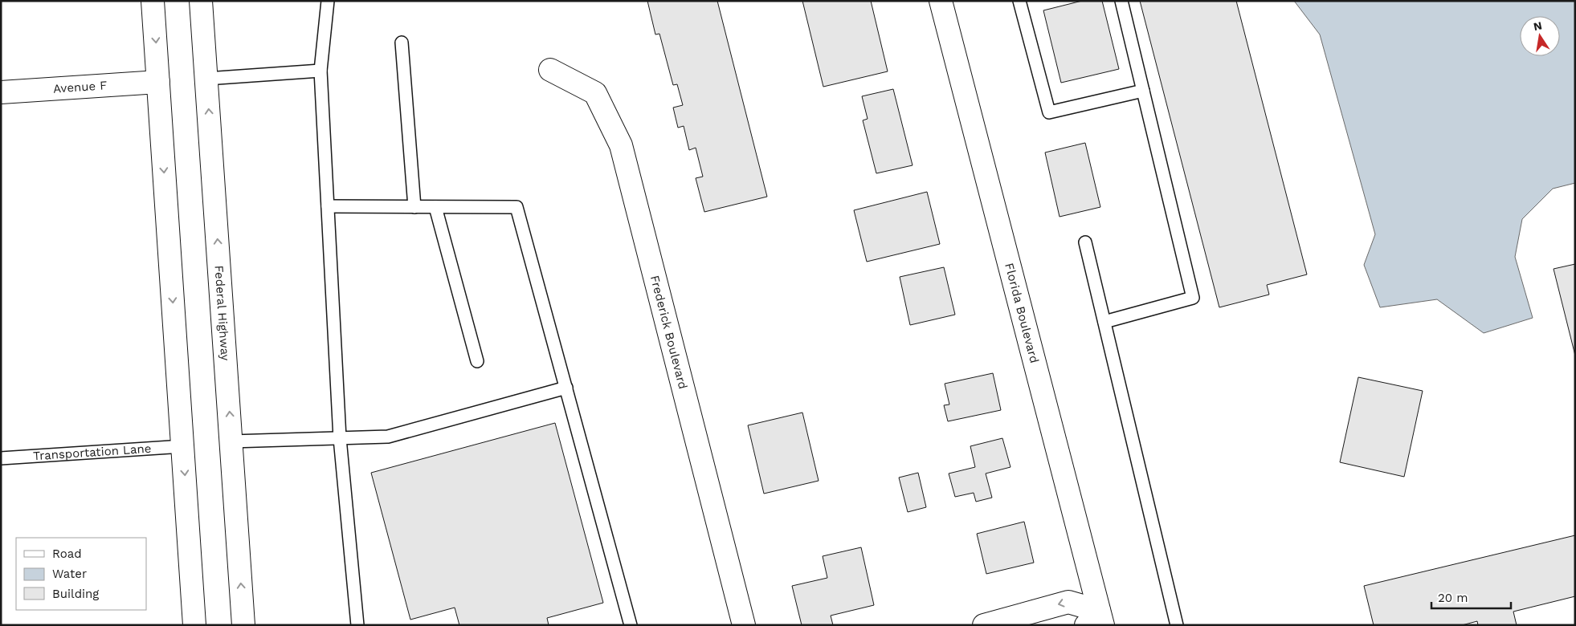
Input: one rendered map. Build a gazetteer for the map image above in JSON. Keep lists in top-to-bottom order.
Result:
{
  "streets": {
    "street": [
      "Avenue F",
      "Federal Highway",
      "Florida Boulevard",
      "Frederick Boulevard"
    ],
    "lane": ["Transportation Lane"]
  },
  "legend": ["Road", "Water", "Building"],
  "scale_bar": "20 m",
  "north": "top"
}
